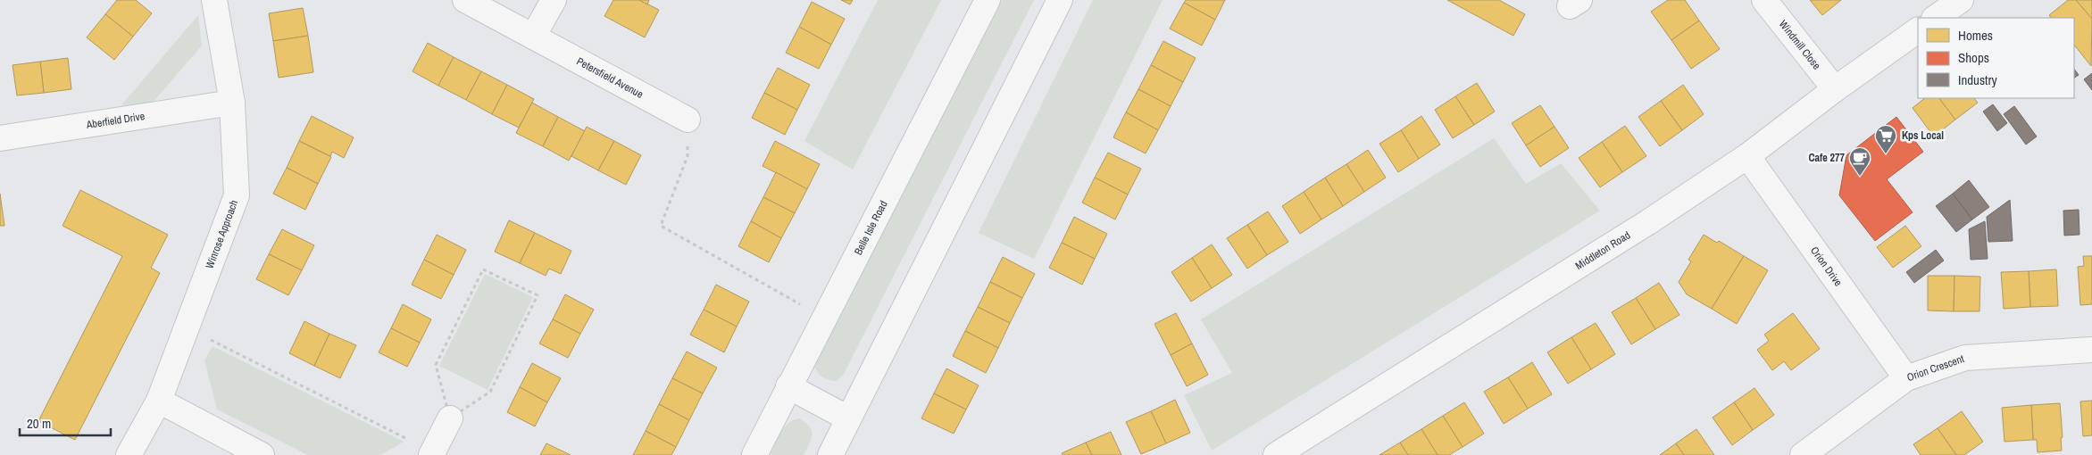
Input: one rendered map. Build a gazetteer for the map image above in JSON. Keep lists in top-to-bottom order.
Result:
{
  "streets": {
    "street": [
      "Windmill Close",
      "Petersfield Avenue",
      "Aberfield Drive",
      "Belle Isle Road",
      "Winrose Approach",
      "Middleton Road",
      "Orion Drive",
      "Orion Crescent"
    ]
  },
  "crossings": [
    ["Windmill Close", "Middleton Road"],
    ["Aberfield Drive", "Winrose Approach"],
    ["Middleton Road", "Orion Drive"],
    ["Orion Drive", "Orion Crescent"]
  ],
  "places": {
    "supermarket": ["Kps Local"],
    "cafe": ["Cafe 277"]
  },
  "legend": ["Homes", "Shops", "Industry"],
  "scale_bar": "20 m"
}
